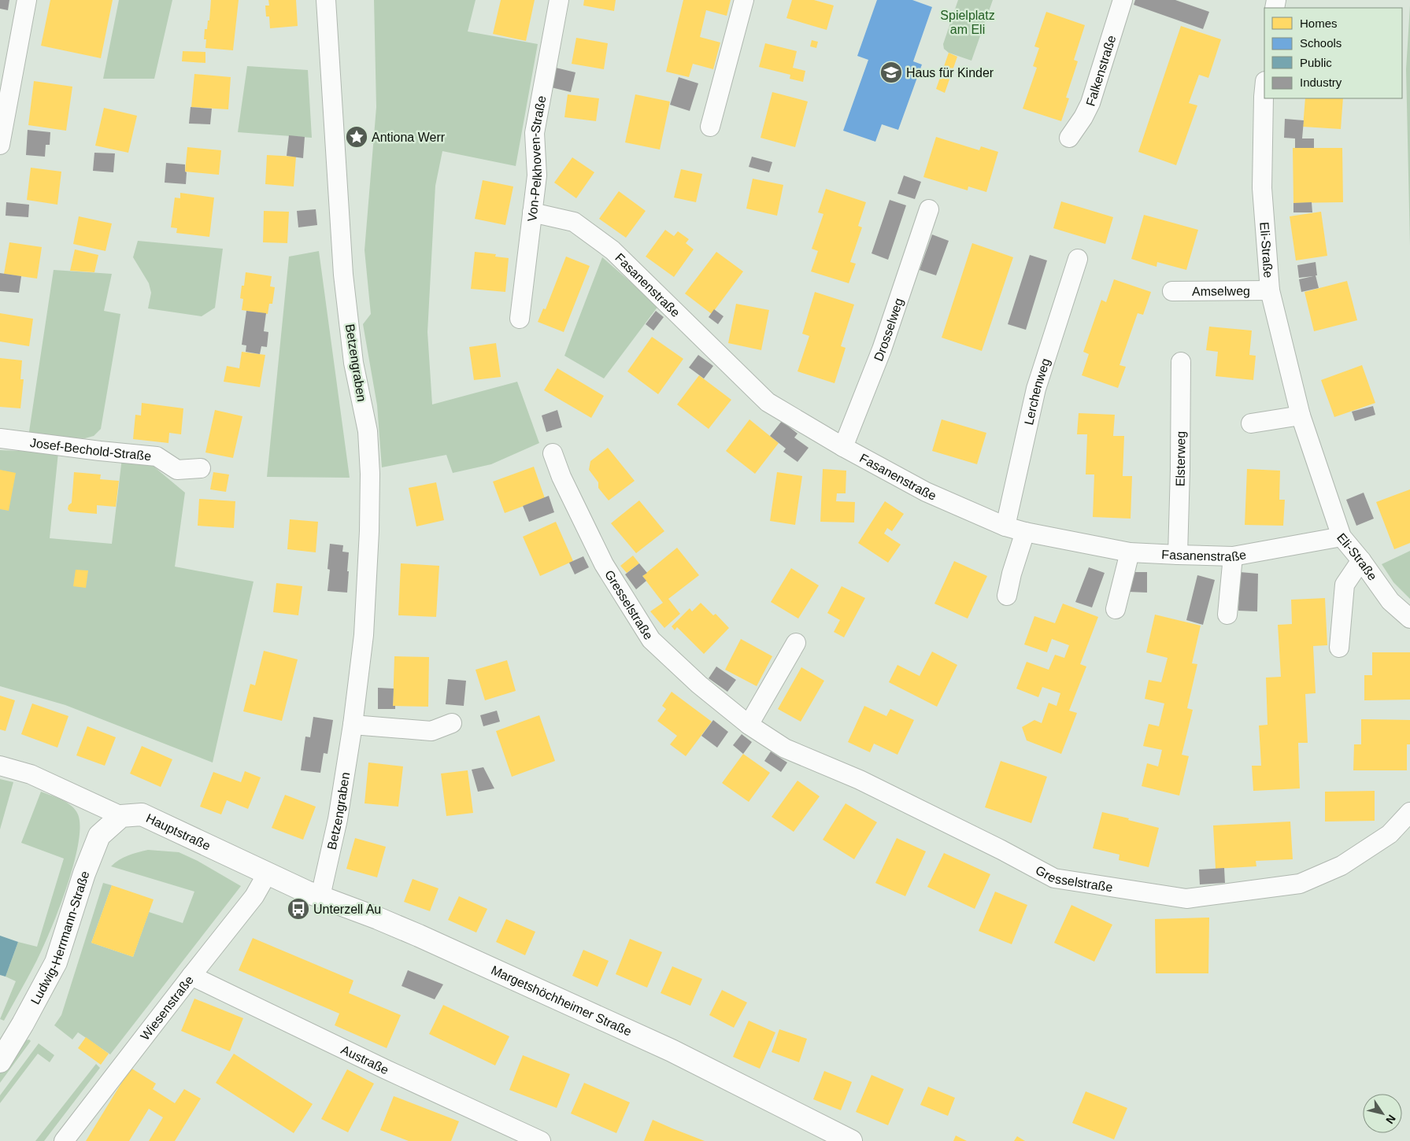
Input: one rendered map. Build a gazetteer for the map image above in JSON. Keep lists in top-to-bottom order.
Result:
{
  "streets": {
    "street": [
      "Falkenstraße",
      "Von-Pelkhoven-Straße",
      "Eli-Straße",
      "Fasanenstraße",
      "Amselweg",
      "Drosselweg",
      "Betzengraben",
      "Lerchenweg",
      "Josef-Bechold-Straße",
      "Elsterweg",
      "Gresselstraße",
      "Hauptstraße",
      "Ludwig-Herrmann-Straße",
      "Margetshöchheimer Straße",
      "Wiesenstraße",
      "Austraße"
    ]
  },
  "crossings": [
    ["Von-Pelkhoven-Straße", "Fasanenstraße"],
    ["Eli-Straße", "Fasanenstraße"],
    ["Eli-Straße", "Amselweg"],
    ["Fasanenstraße", "Drosselweg"],
    ["Fasanenstraße", "Lerchenweg"],
    ["Fasanenstraße", "Elsterweg"],
    ["Betzengraben", "Margetshöchheimer Straße"],
    ["Hauptstraße", "Ludwig-Herrmann-Straße"],
    ["Hauptstraße", "Margetshöchheimer Straße"],
    ["Hauptstraße", "Wiesenstraße"],
    ["Margetshöchheimer Straße", "Wiesenstraße"],
    ["Wiesenstraße", "Austraße"]
  ],
  "parks": ["Spielplatz am Eli"],
  "places": {
    "school or university": ["Haus für Kinder"],
    "place": ["Antiona Werr"],
    "bus stop": ["Unterzell Au"]
  },
  "legend": [
    "Homes",
    "Schools",
    "Public",
    "Industry"
  ],
  "north": "bottom right"
}
